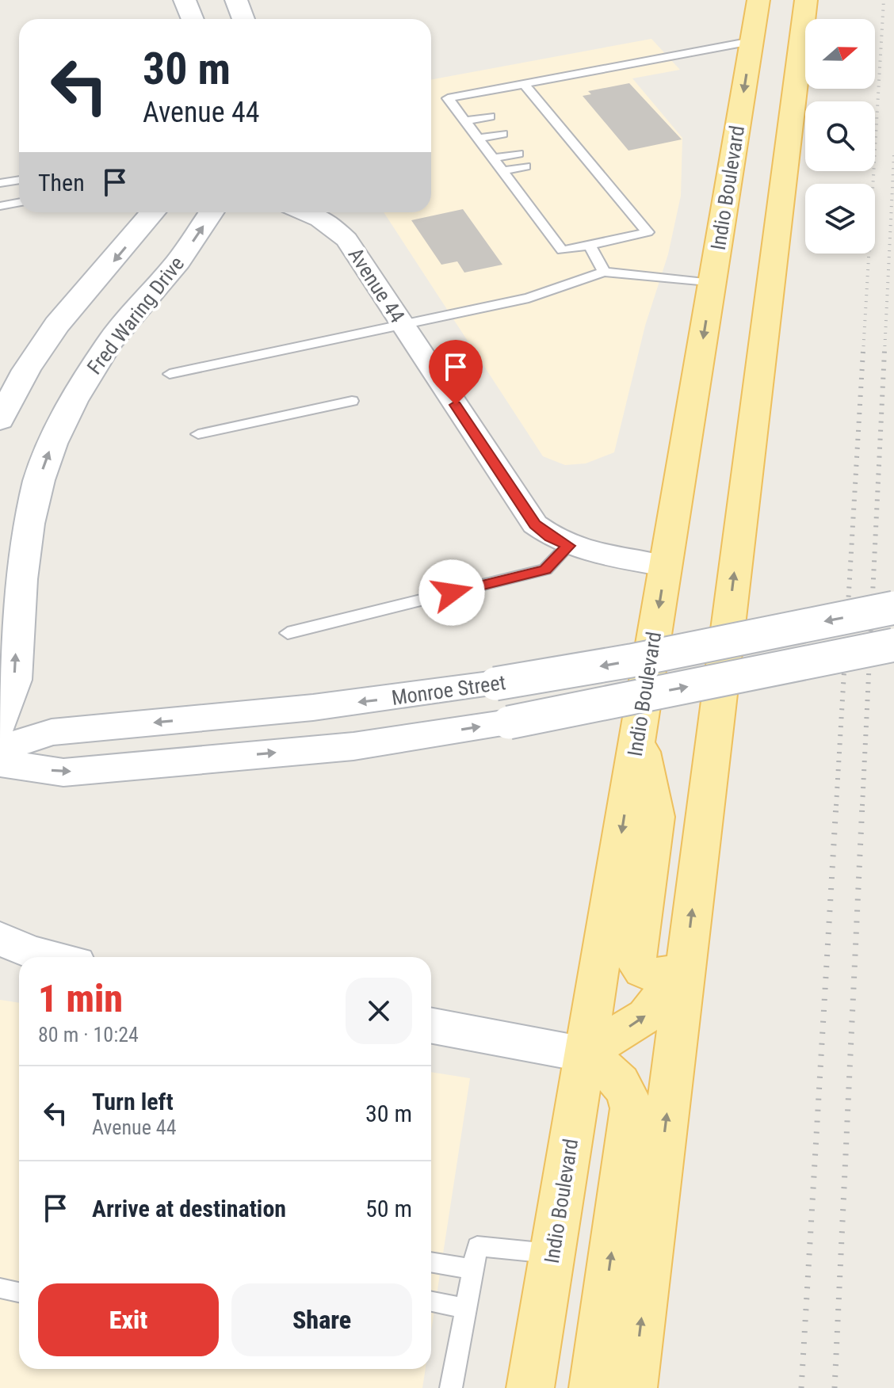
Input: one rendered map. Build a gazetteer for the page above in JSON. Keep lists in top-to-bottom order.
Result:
{
  "streets": {
    "main road": ["Indio Boulevard", "Fred Waring Drive", "Monroe Street"],
    "street": ["Avenue 44"]
  },
  "crossings": [
    ["Indio Boulevard", "Avenue 44"]
  ],
  "north": "right",
  "page": {
    "turn": ["30 m", "Avenue 44"],
    "then": "Then",
    "heading": ["1 min", "80 m · 10:24"],
    "list": [
      {
        "name": "Turn left",
        "note": "Avenue 44",
        "value": "30 m"
      },
      {
        "name": "Arrive at destination",
        "value": "50 m"
      }
    ],
    "buttons": ["Exit", "Share"]
  }
}
